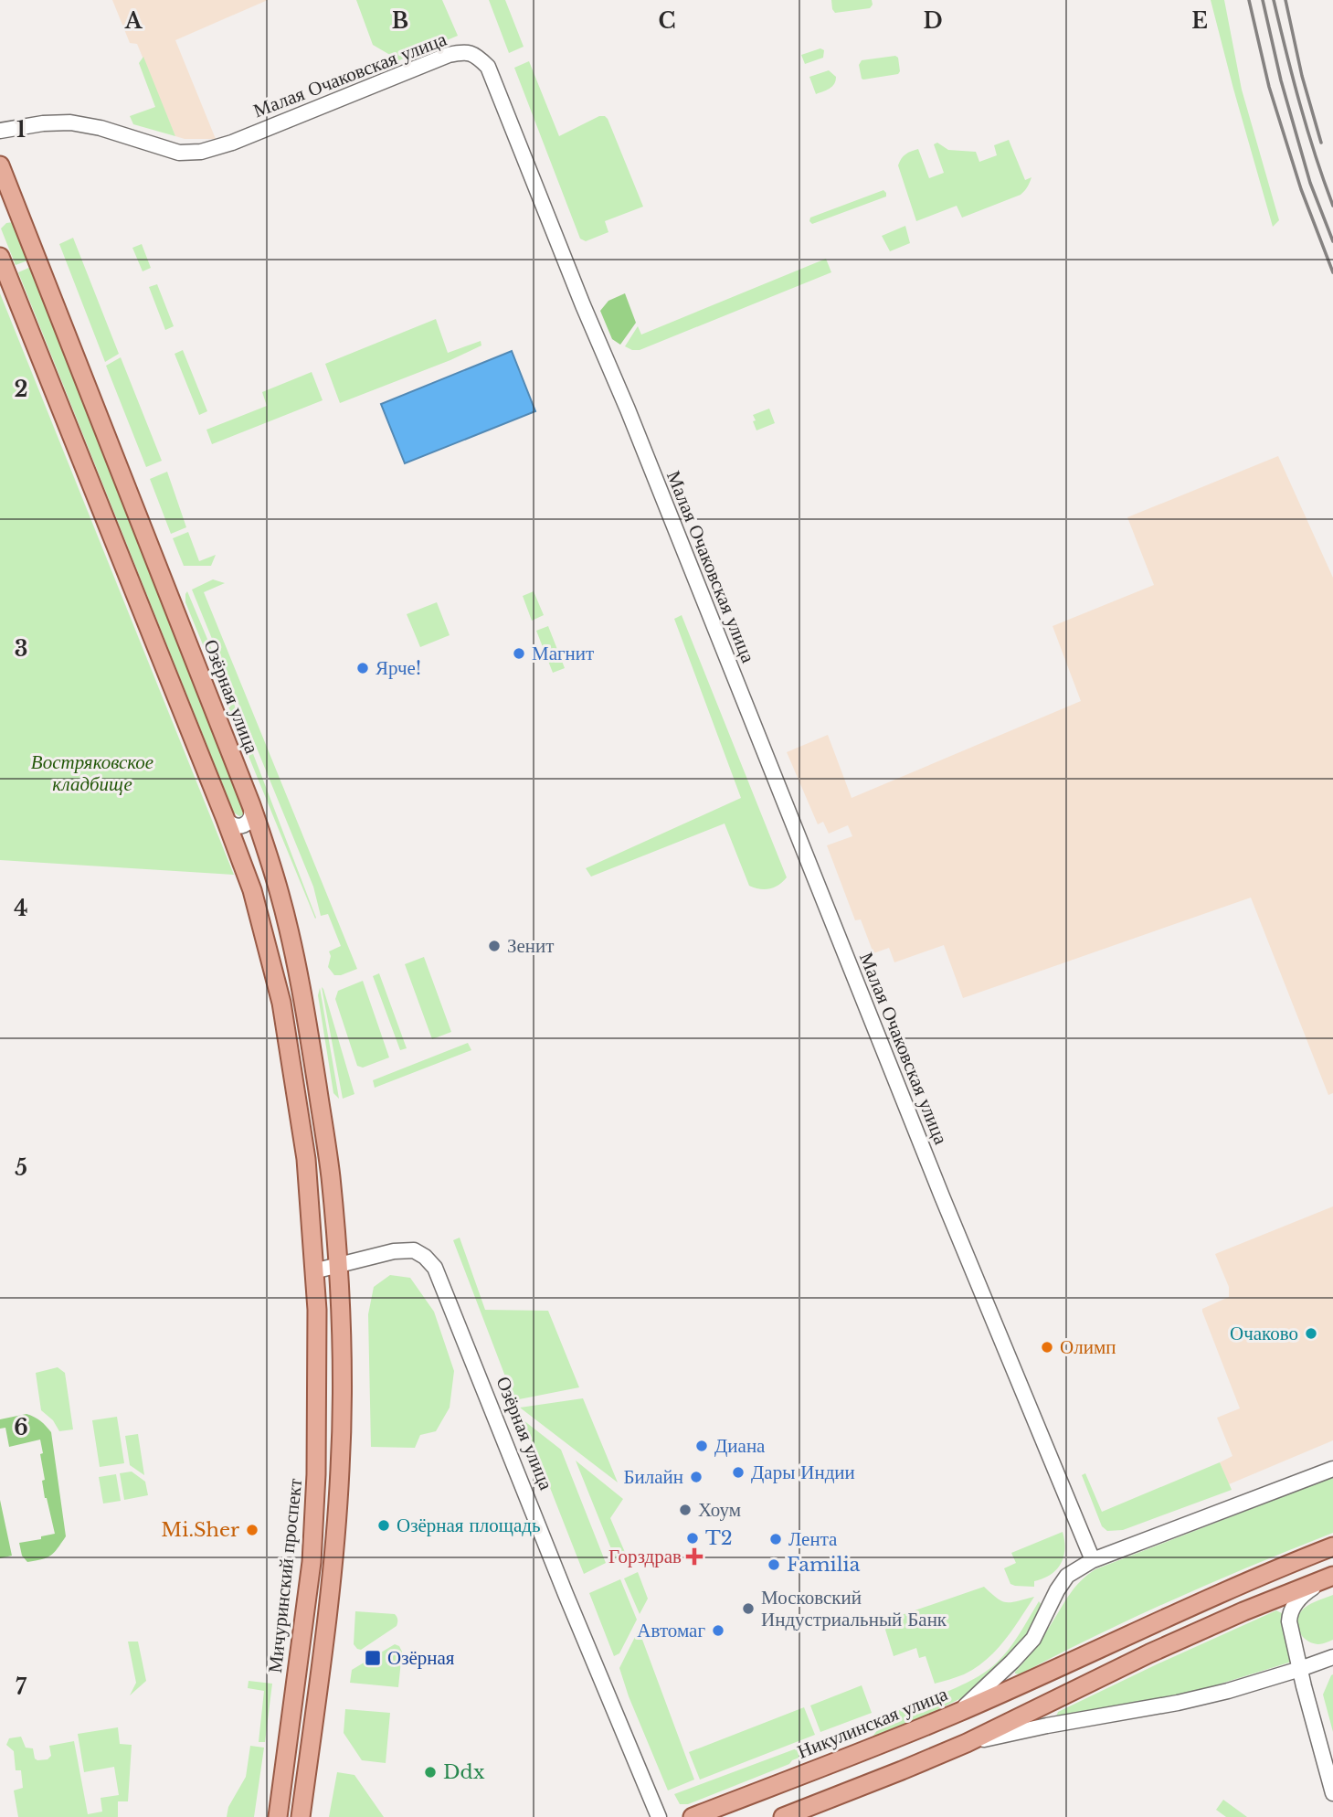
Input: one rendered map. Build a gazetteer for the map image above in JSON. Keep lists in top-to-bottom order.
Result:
{
  "streets": {
    "main road": ["Озёрная улица", "Мичуринский проспект", "Никулинская улица"],
    "street": ["Малая Очаковская улица"]
  },
  "crossings": [
    ["Малая Очаковская улица", "Никулинская улица"],
    ["Озёрная улица", "Мичуринский проспект"]
  ],
  "parks": ["Востряковское кладбище"],
  "places": {
    "other": [
      "Магнит",
      "Ярче!",
      "Зенит",
      "Очаково",
      "Олимп",
      "Диана",
      "Дары Индии",
      "Билайн",
      "Хоум",
      "Озёрная площадь",
      "Mi.Sher",
      "T2",
      "Лента",
      "Familia",
      "Московский Индустриальный Банк",
      "Автомаг",
      "Ddx"
    ],
    "health": ["Горздрав"],
    "transit": ["Озёрная"]
  },
  "grid": {
    "columns": [
      "A",
      "B",
      "C",
      "D",
      "E"
    ],
    "rows": [
      "1",
      "2",
      "3",
      "4",
      "5",
      "6",
      "7"
    ]
  }
}
